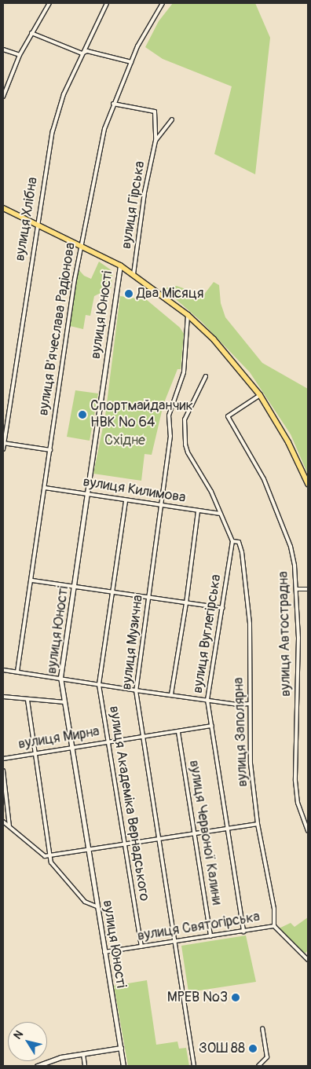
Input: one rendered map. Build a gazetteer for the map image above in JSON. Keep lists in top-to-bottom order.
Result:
{
  "streets": {
    "street": [
      "вулиця Гірська",
      "вулиця Хлібна",
      "вулиця Юності",
      "вулиця В'ячеслава Радіонова",
      "вулиця Килимова",
      "вулиця Вуглегірська",
      "вулиця Автострадна",
      "вулиця Музична",
      "вулиця Заполярна",
      "вулиця Мирна",
      "вулиця Академіка Вернадського",
      "вулиця Червоної Калини",
      "вулиця Святогірська"
    ]
  },
  "crossings": [
    ["вулиця Гірська", "вулиця В'ячеслава Радіонова"],
    ["вулиця Юності", "вулиця Килимова"],
    ["вулиця Юності", "вулиця Мирна"],
    ["вулиця Юності", "вулиця Святогірська"],
    ["вулиця В'ячеслава Радіонова", "вулиця Килимова"],
    ["вулиця Килимова", "вулиця Музична"],
    ["вулиця Килимова", "вулиця Академіка Вернадського"],
    ["вулиця Вуглегірська", "вулиця Заполярна"],
    ["вулиця Вуглегірська", "вулиця Мирна"],
    ["вулиця Вуглегірська", "вулиця Святогірська"],
    ["вулиця Музична", "вулиця Мирна"],
    ["вулиця Музична", "вулиця Святогірська"],
    ["вулиця Заполярна", "вулиця Святогірська"],
    ["вулиця Мирна", "вулиця Академіка Вернадського"],
    ["вулиця Мирна", "вулиця Червоної Калини"],
    ["вулиця Академіка Вернадського", "вулиця Святогірська"],
    ["вулиця Червоної Калини", "вулиця Святогірська"]
  ],
  "parks": ["Східне"],
  "places": [
    "Два Місяця",
    "Спортмайданчик НВК № 64",
    "МРЕВ №3",
    "ЗОШ 88"
  ],
  "north": "top left"
}
